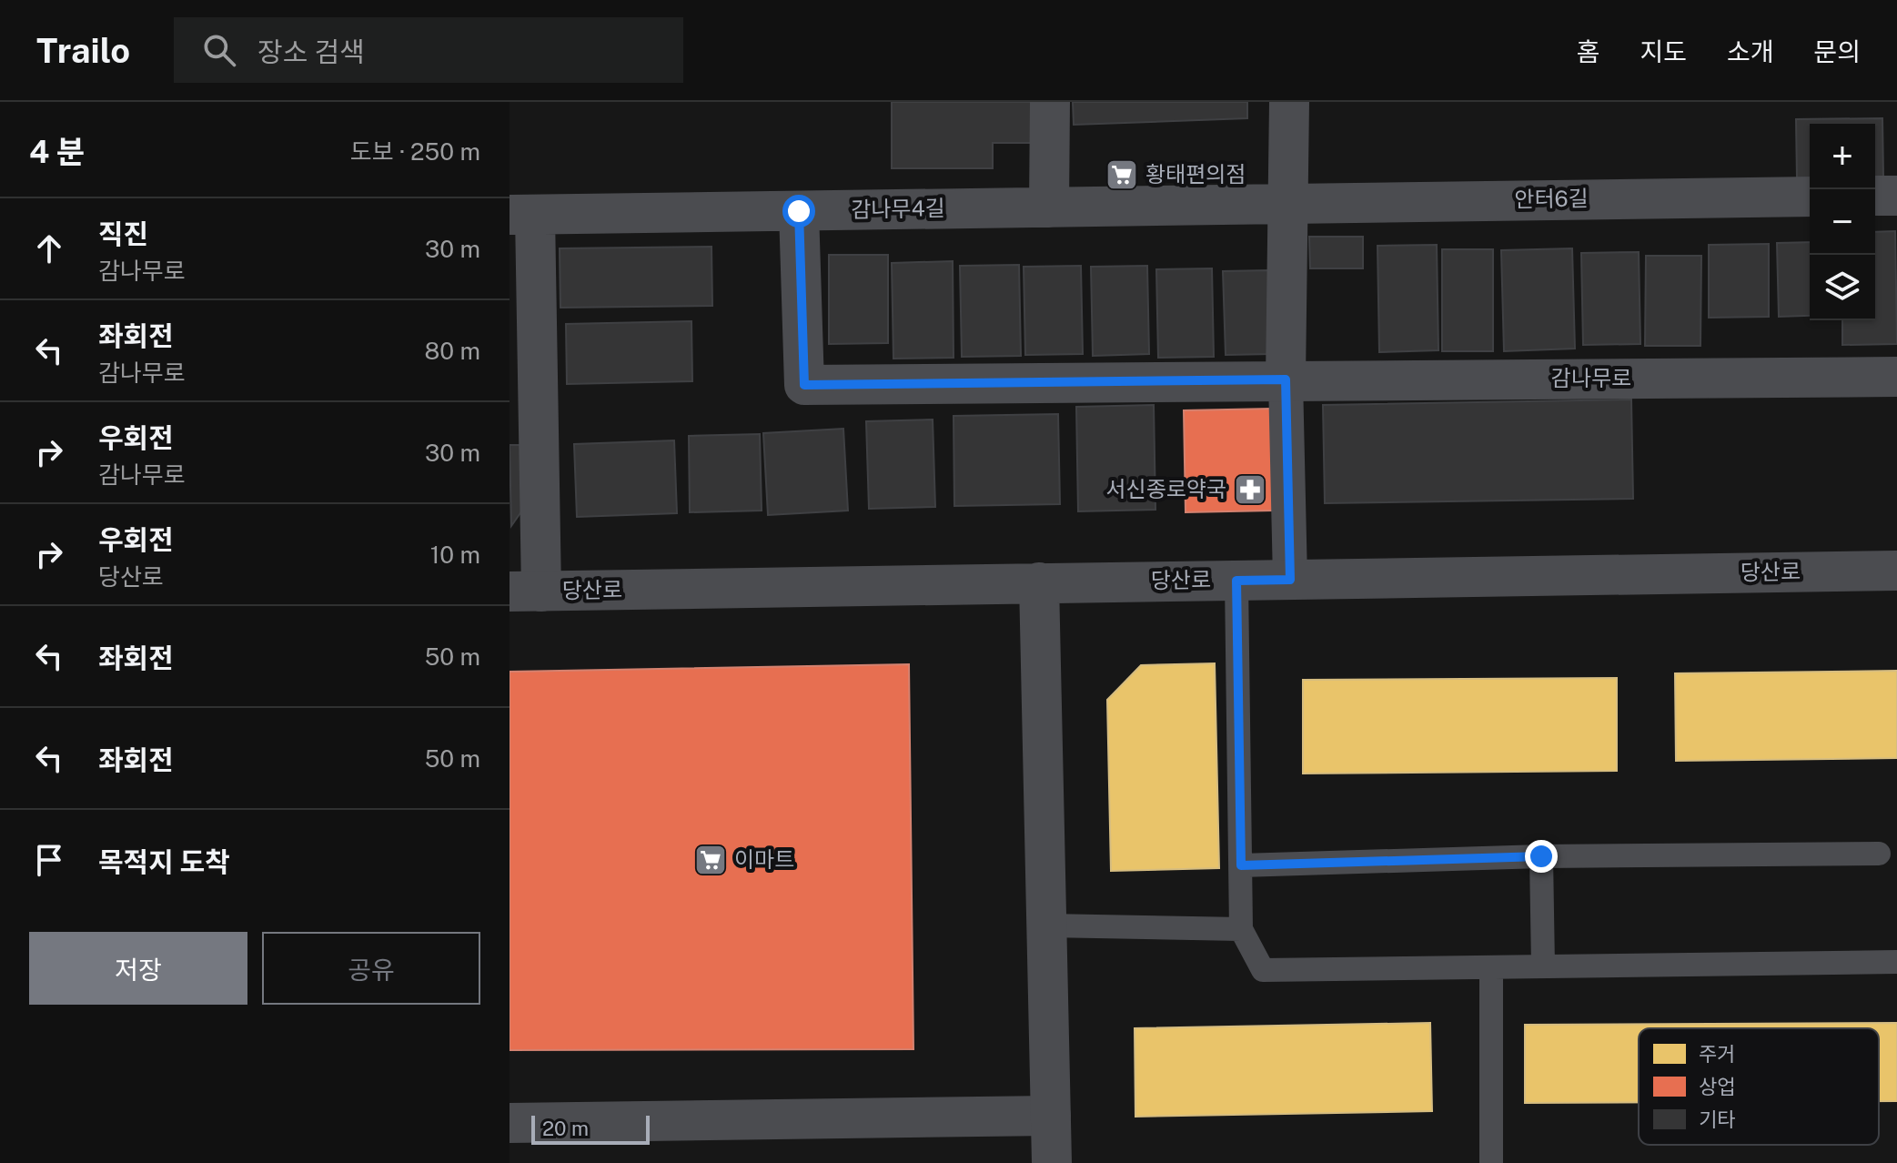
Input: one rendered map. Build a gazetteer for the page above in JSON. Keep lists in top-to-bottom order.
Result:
{
  "streets": {
    "street": [
      "안터6길",
      "감나무4길",
      "감나무로",
      "당산로"
    ]
  },
  "crossings": [
    ["안터6길", "감나무4길"],
    ["감나무4길", "감나무로"]
  ],
  "places": {
    "supermarket": ["황태편의점", "이마트"],
    "pharmacy": ["서신종로약국"]
  },
  "legend": ["주거", "상업", "기타"],
  "scale_bar": "20 m",
  "page": {
    "header": "Trailo",
    "search": "장소 검색",
    "nav": [
      "홈",
      "지도",
      "소개",
      "문의"
    ],
    "heading": ["4 분", "도보 · 250 m"],
    "map_buttons": ["+", "−"],
    "list": [
      ["직진", "감나무로", "30 m"],
      ["좌회전", "감나무로", "80 m"],
      ["우회전", "감나무로", "30 m"],
      ["우회전", "당산로", "10 m"],
      ["좌회전", "50 m"],
      ["좌회전", "50 m"],
      "목적지 도착"
    ],
    "buttons": ["저장", "공유"],
    "scale": "20 m"
  }
}
